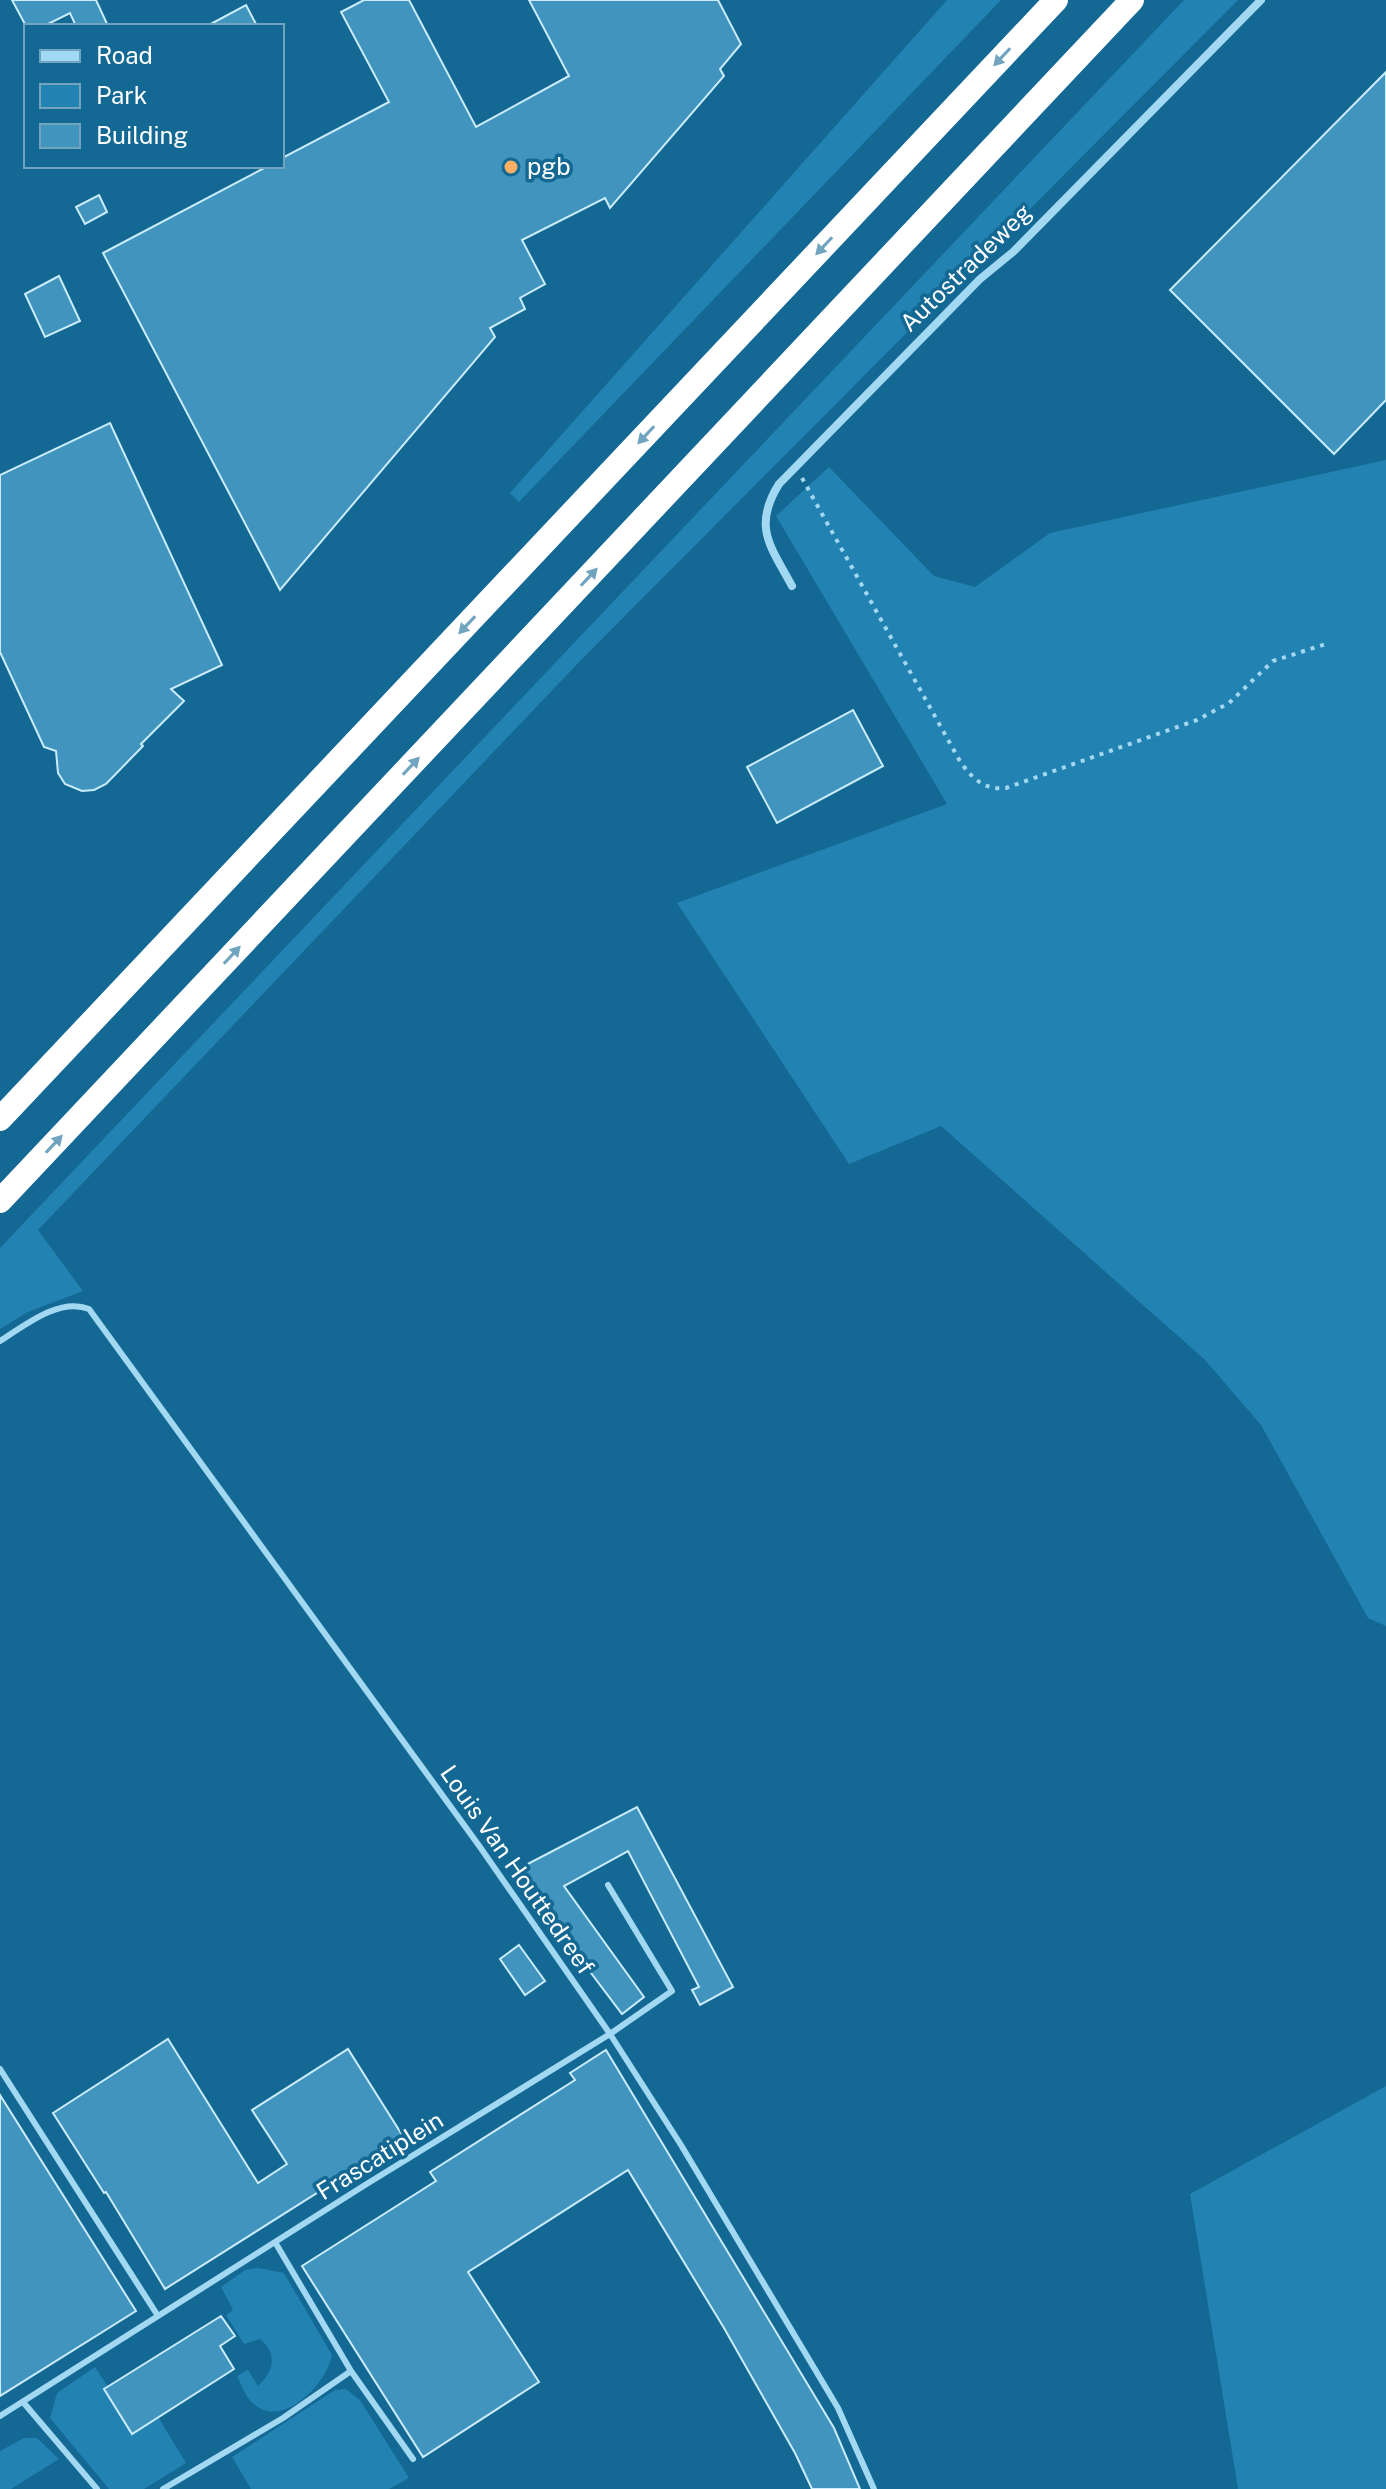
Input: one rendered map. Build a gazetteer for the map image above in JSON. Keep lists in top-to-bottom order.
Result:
{
  "streets": {
    "street": ["Autostradeweg"],
    "lane": ["Louis Van Houttedreef", "Frascatiplein"]
  },
  "crossings": [
    ["Louis Van Houttedreef", "Frascatiplein"]
  ],
  "places": ["pgb"],
  "legend": ["Road", "Park", "Building"]
}
